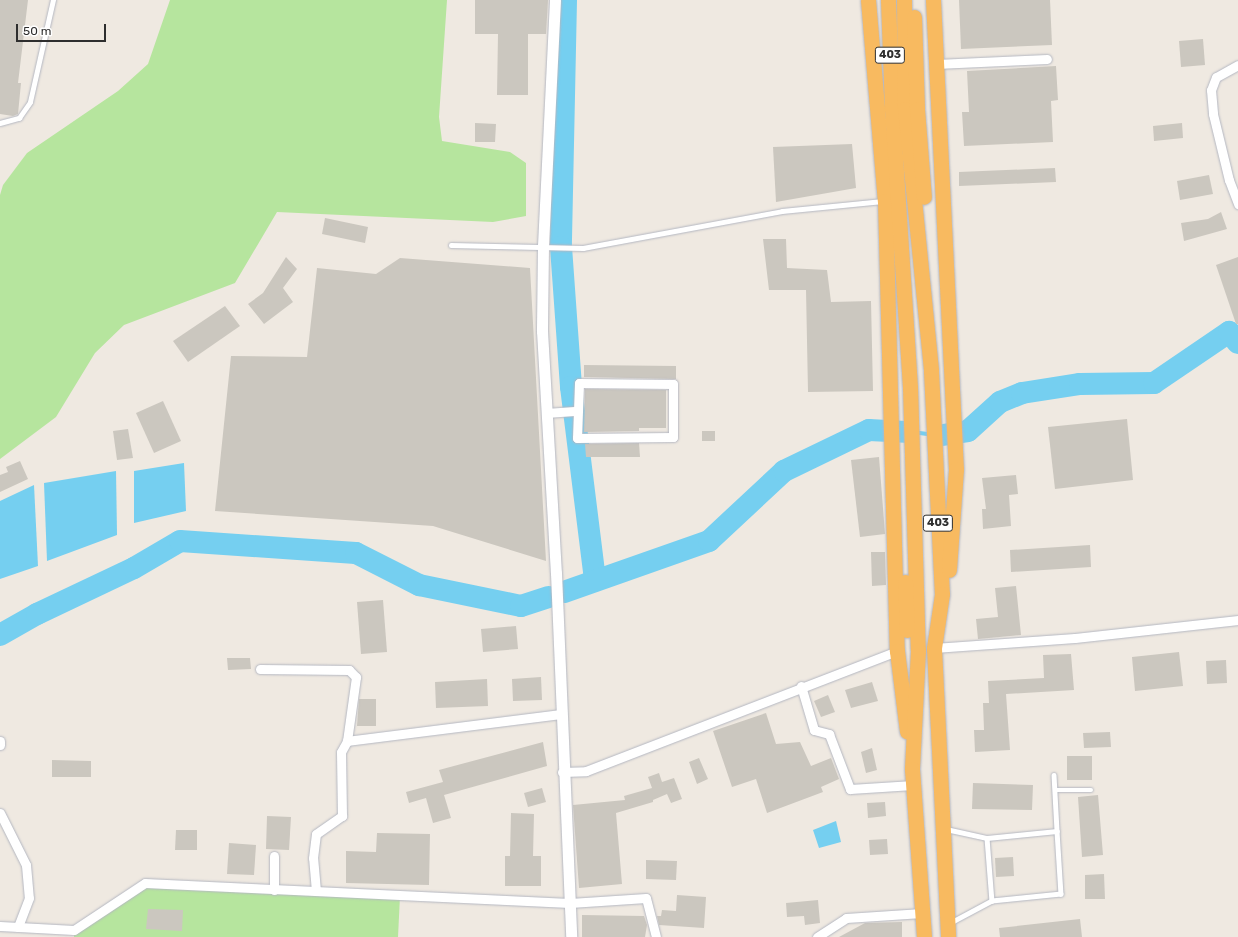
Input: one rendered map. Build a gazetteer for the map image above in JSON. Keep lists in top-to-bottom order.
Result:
{
  "streets": {
    "highway": ["403"]
  },
  "scale_bar": "50 m"
}
